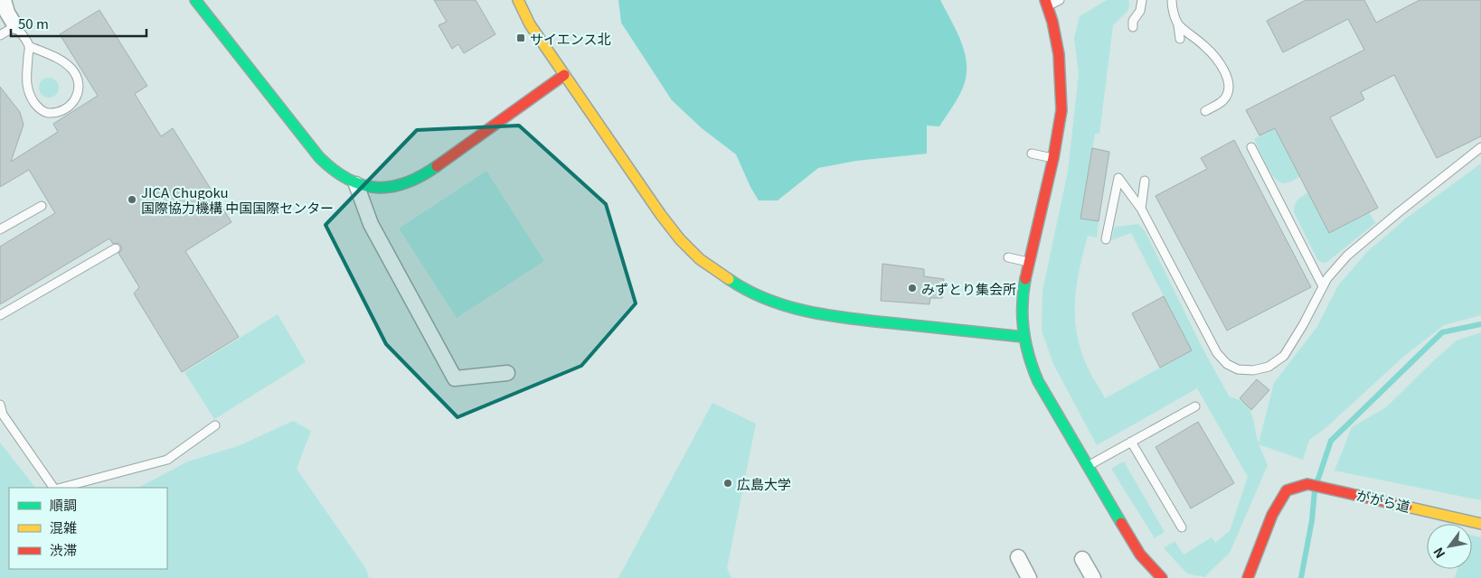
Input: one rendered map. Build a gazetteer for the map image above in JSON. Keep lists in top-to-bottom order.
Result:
{
  "streets": {
    "street": ["ががら道"]
  },
  "places": {
    "transit": ["サイエンス北"],
    "other": ["JICA Chugoku 国際協力機構 中国国際センター", "みずとり集会所", "広島大学"]
  },
  "legend": ["順調", "混雑", "渋滞"],
  "scale_bar": "50 m",
  "north": "bottom left"
}
